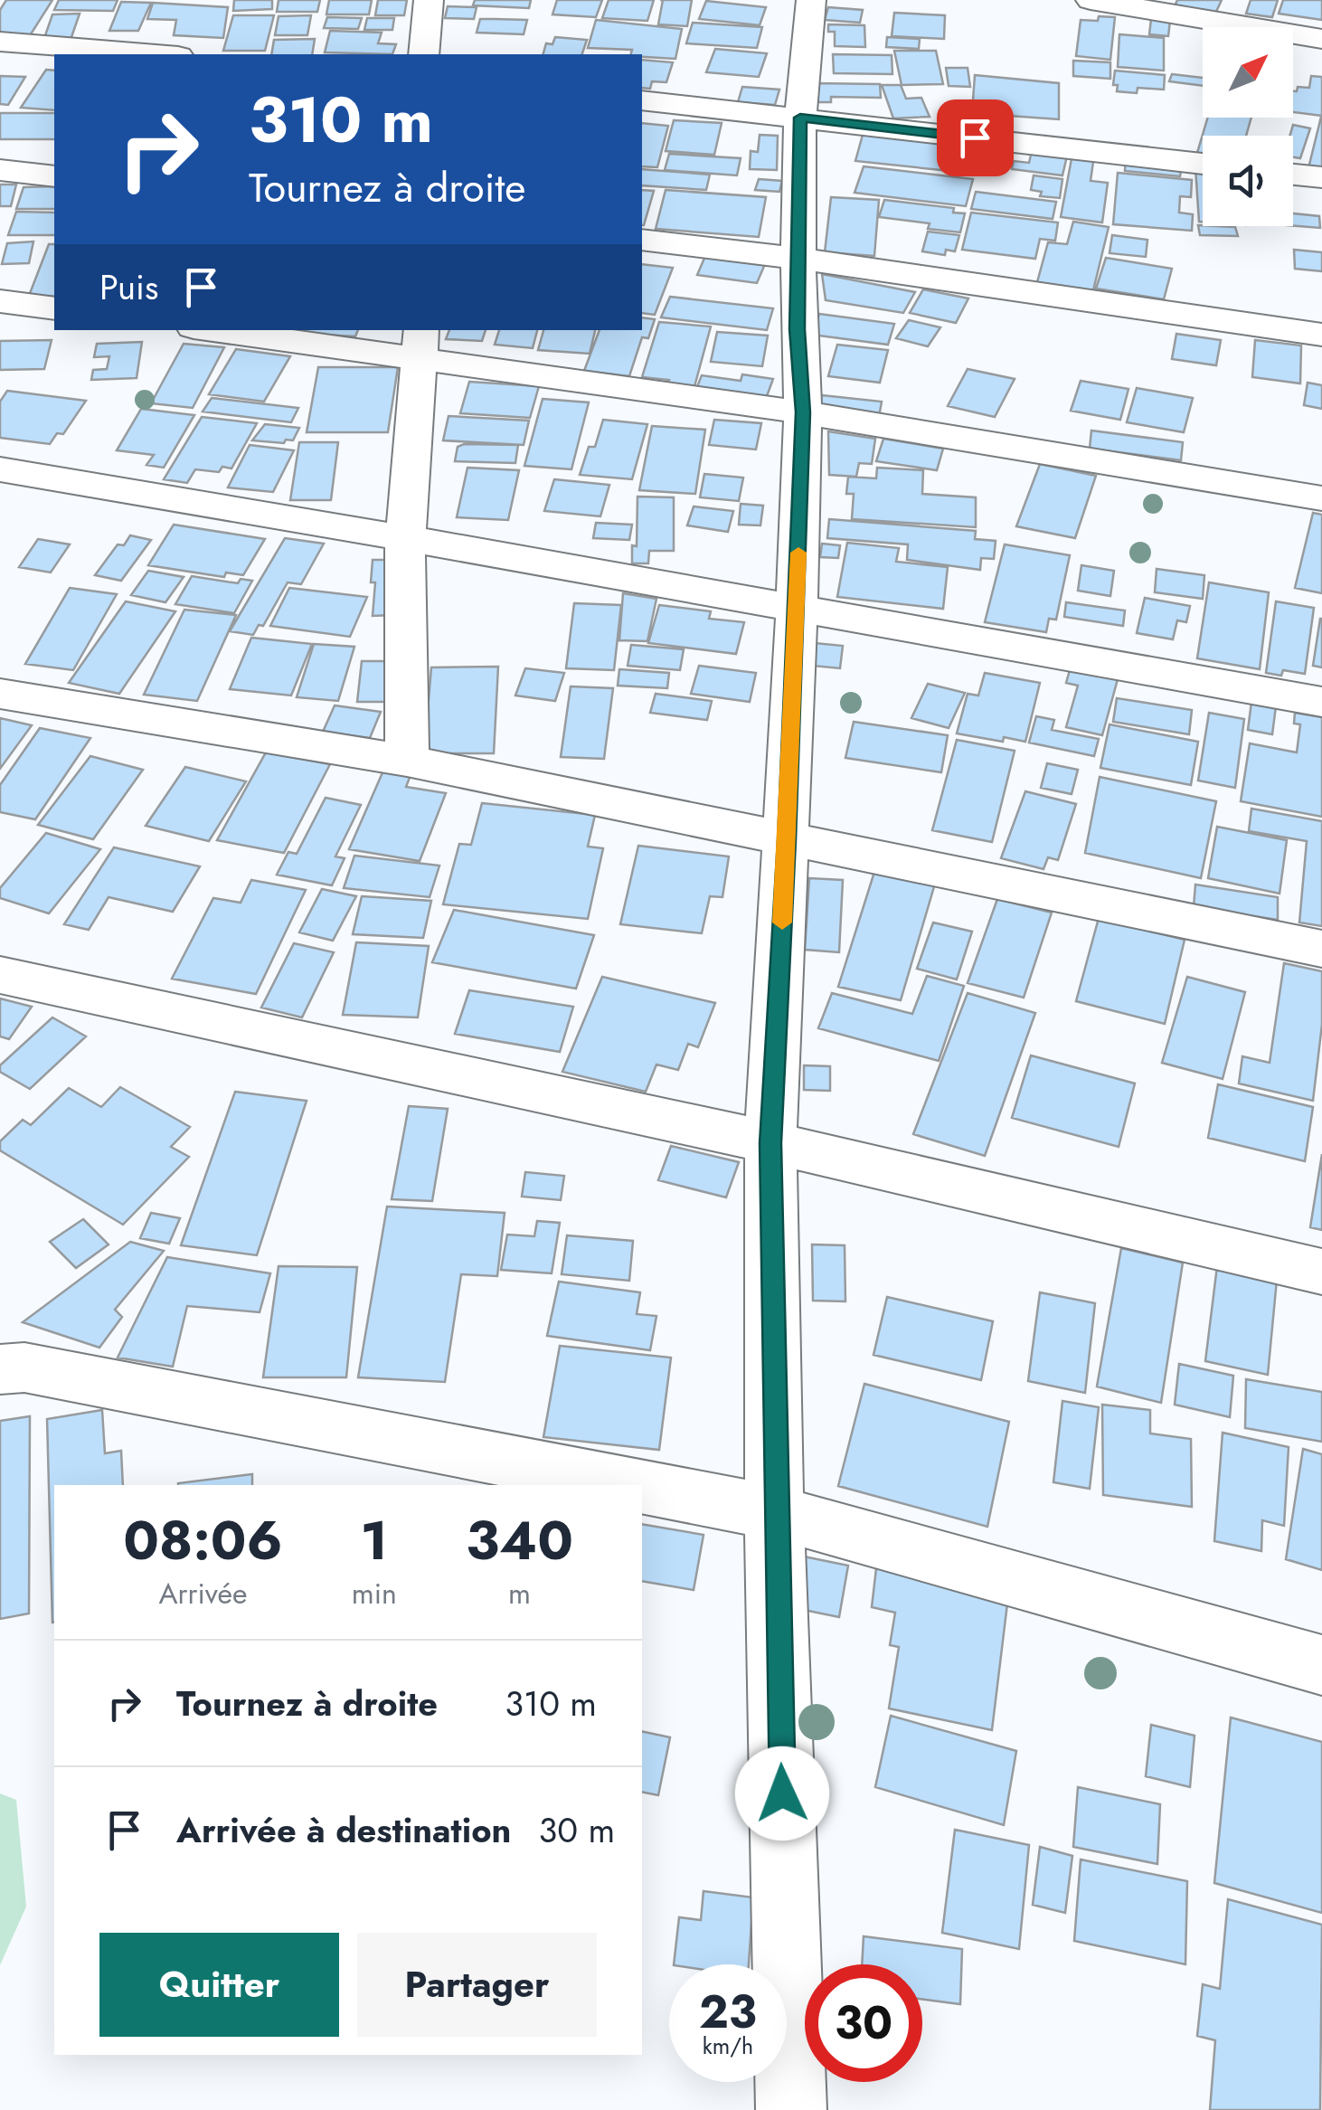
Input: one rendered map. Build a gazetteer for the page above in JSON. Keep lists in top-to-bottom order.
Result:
{
  "north": "top right",
  "page": {
    "turn": ["310 m", "Tournez à droite"],
    "then": "Puis",
    "eta": [
      "08:06",
      "Arrivée",
      "1",
      "min",
      "340",
      "m"
    ],
    "list": [
      {
        "name": "Tournez à droite",
        "value": "310 m"
      },
      {
        "name": "Arrivée à destination",
        "value": "30 m"
      }
    ],
    "buttons": ["Quitter", "Partager"],
    "speed": "23 km/h",
    "limit": "30"
  }
}
